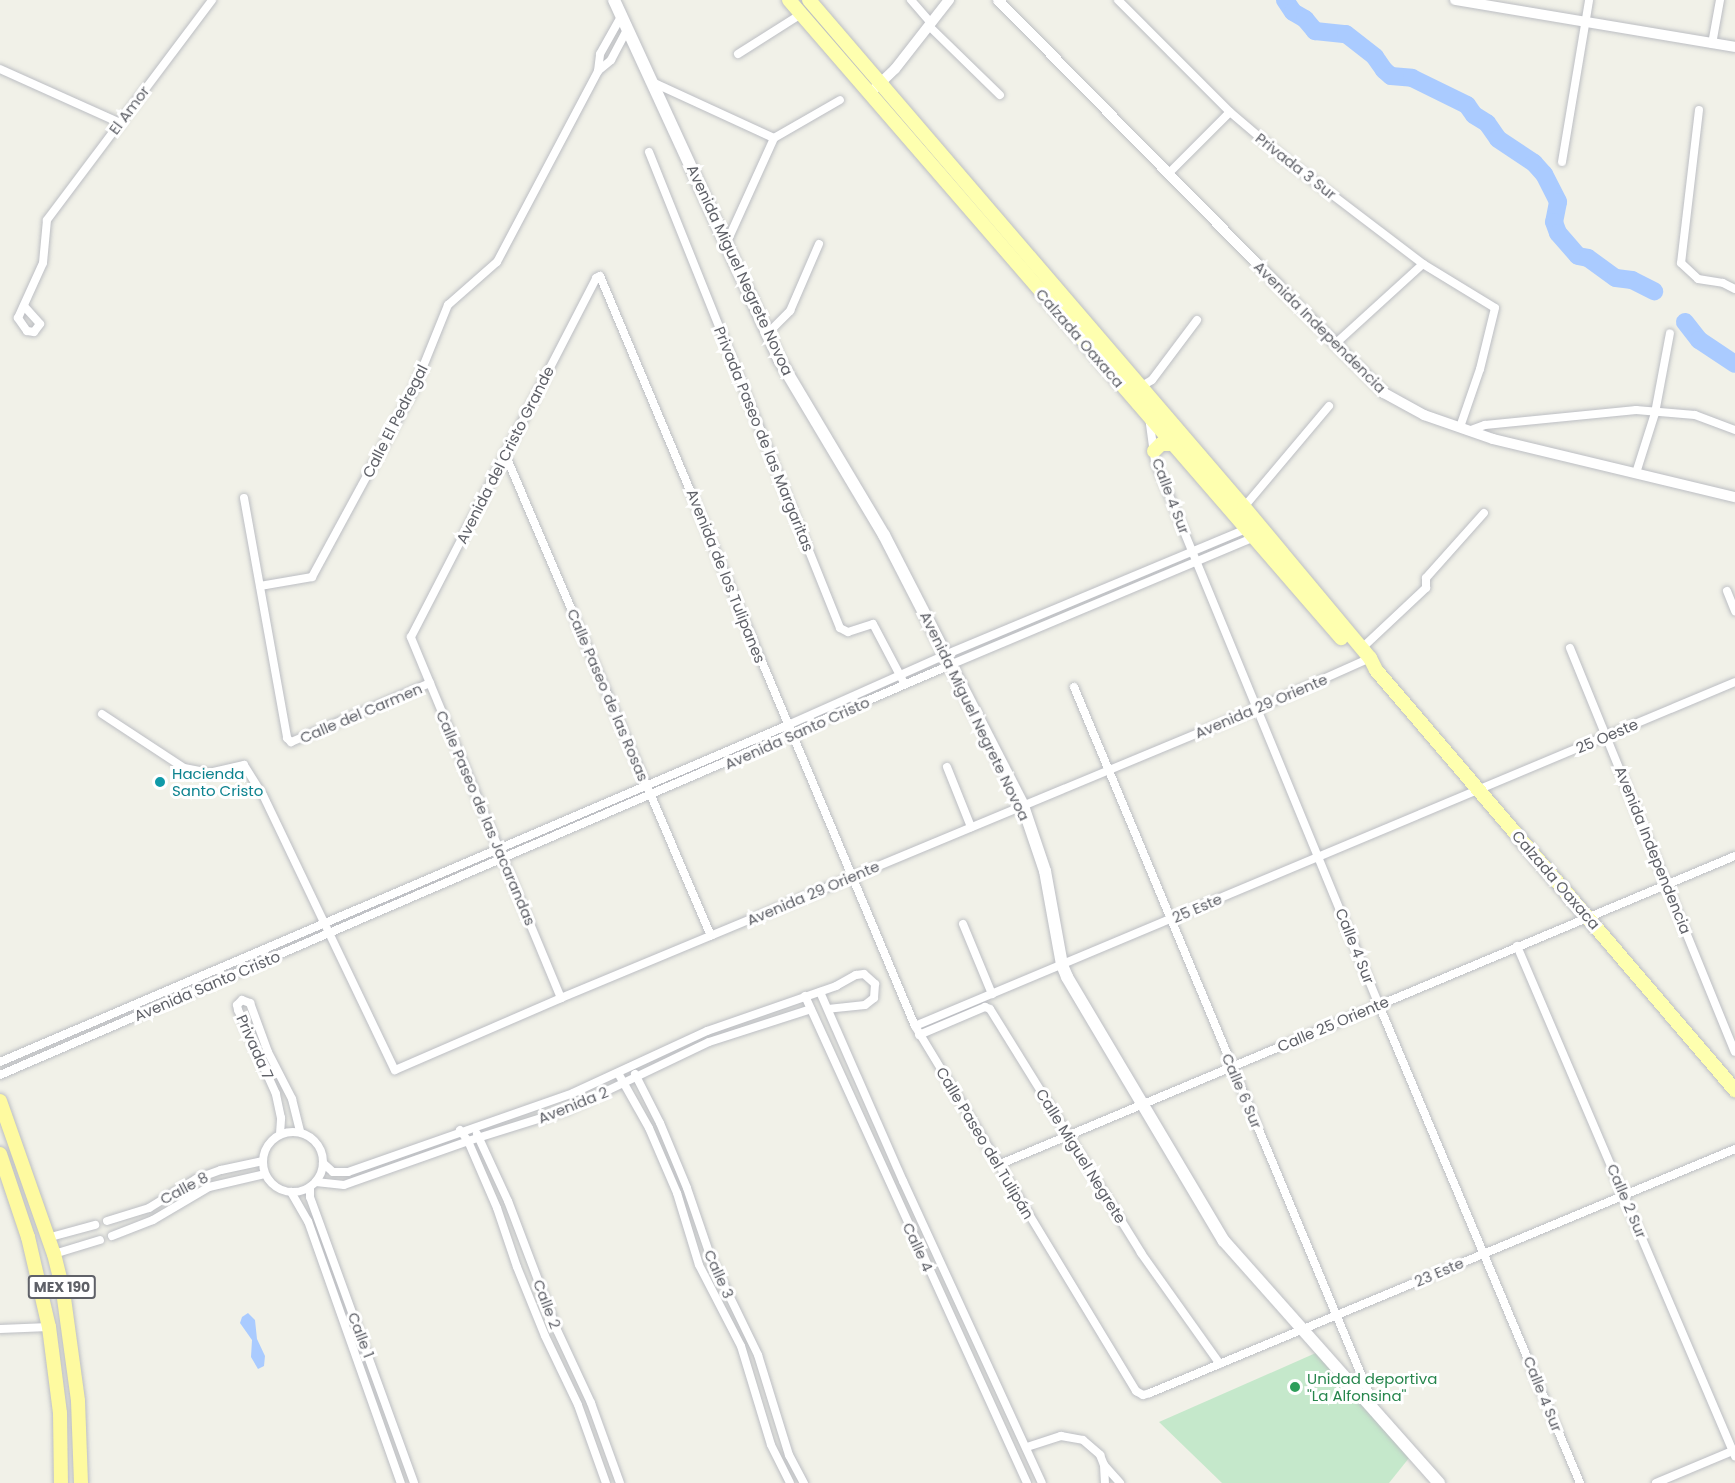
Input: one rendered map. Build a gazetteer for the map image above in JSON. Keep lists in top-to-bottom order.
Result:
{
  "streets": {
    "highway": ["MEX 190"],
    "main road": ["Avenida Miguel Negrete Novoa", "Calzada Oaxaca"],
    "street": [
      "El Amor",
      "Privada 3 Sur",
      "Avenida Independencia",
      "Calle El Pedregal",
      "Privada Paseo de las Margaritas",
      "Avenida del Cristo Grande",
      "Calle 4 Sur",
      "Avenida de los Tulipanes",
      "Calle Paseo de las Rosas",
      "Avenida 29 Oriente",
      "Calle del Carmen",
      "Avenida Santo Cristo",
      "25 Oeste",
      "Calle Paseo de las Jacarandas",
      "25 Este",
      "Calle 25 Oriente",
      "Privada 7",
      "Calle 6 Sur",
      "Avenida 2",
      "Calle Paseo del Tulipán",
      "Calle Miguel Negrete",
      "Calle 8",
      "Calle 2 Sur",
      "Calle 4",
      "23 Este",
      "Calle 3",
      "Calle 2",
      "Calle 1"
    ]
  },
  "crossings": [
    ["Privada 3 Sur", "Avenida Independencia"],
    ["Avenida Miguel Negrete Novoa", "Calle El Pedregal"],
    ["Avenida Miguel Negrete Novoa", "Avenida 29 Oriente"],
    ["Avenida Miguel Negrete Novoa", "Avenida Santo Cristo"],
    ["Avenida Miguel Negrete Novoa", "25 Este"],
    ["Avenida Miguel Negrete Novoa", "Calle 25 Oriente"],
    ["Avenida Miguel Negrete Novoa", "Calle 6 Sur"],
    ["Avenida Miguel Negrete Novoa", "23 Este"],
    ["Avenida Independencia", "25 Oeste"],
    ["Avenida Independencia", "Calle 25 Oriente"],
    ["Calzada Oaxaca", "Calle 4 Sur"],
    ["Calzada Oaxaca", "Avenida 29 Oriente"],
    ["Calzada Oaxaca", "Avenida Santo Cristo"],
    ["Calzada Oaxaca", "25 Oeste"],
    ["Calzada Oaxaca", "25 Este"],
    ["Calzada Oaxaca", "Calle 25 Oriente"],
    ["Calle El Pedregal", "Calle del Carmen"],
    ["Privada Paseo de las Margaritas", "Avenida Santo Cristo"],
    ["Avenida del Cristo Grande", "Avenida de los Tulipanes"],
    ["Avenida del Cristo Grande", "Calle Paseo de las Rosas"],
    ["Avenida del Cristo Grande", "Calle Paseo de las Jacarandas"],
    ["Calle 4 Sur", "Avenida 29 Oriente"],
    ["Calle 4 Sur", "Avenida Santo Cristo"],
    ["Calle 4 Sur", "25 Este"],
    ["Calle 4 Sur", "Calle 25 Oriente"],
    ["Calle 4 Sur", "23 Este"],
    ["Avenida de los Tulipanes", "Avenida 29 Oriente"],
    ["Avenida de los Tulipanes", "Avenida Santo Cristo"],
    ["Avenida de los Tulipanes", "Calle Paseo del Tulipán"],
    ["Calle Paseo de las Rosas", "Avenida 29 Oriente"],
    ["Calle Paseo de las Rosas", "Avenida Santo Cristo"],
    ["Avenida 29 Oriente", "Avenida Santo Cristo"],
    ["Avenida 29 Oriente", "Calle Paseo de las Jacarandas"],
    ["Avenida 29 Oriente", "Calle 6 Sur"],
    ["Avenida 29 Oriente", "Calle Paseo del Tulipán"],
    ["Calle del Carmen", "Calle Paseo de las Jacarandas"],
    ["Avenida Santo Cristo", "Calle Paseo de las Jacarandas"],
    ["25 Oeste", "25 Este"],
    ["25 Este", "Calle 6 Sur"],
    ["25 Este", "Calle Paseo del Tulipán"],
    ["25 Este", "Calle Miguel Negrete"],
    ["Calle 25 Oriente", "Calle 6 Sur"],
    ["Calle 25 Oriente", "Calle Paseo del Tulipán"],
    ["Calle 25 Oriente", "Calle Miguel Negrete"],
    ["Calle 25 Oriente", "Calle 2 Sur"],
    ["Privada 7", "Avenida 2"],
    ["Privada 7", "Calle 8"],
    ["Privada 7", "Calle 1"],
    ["Calle 6 Sur", "23 Este"],
    ["Avenida 2", "Calle 8"],
    ["Avenida 2", "Calle 4"],
    ["Avenida 2", "Calle 3"],
    ["Avenida 2", "Calle 2"],
    ["Avenida 2", "Calle 1"],
    ["Calle Paseo del Tulipán", "Calle Miguel Negrete"],
    ["Calle Paseo del Tulipán", "23 Este"],
    ["Calle Miguel Negrete", "23 Este"],
    ["Calle 8", "Calle 1"],
    ["Calle 2 Sur", "23 Este"]
  ],
  "places": ["Hacienda Santo Cristo", "Unidad deportiva ''La Alfonsina''"]
}
